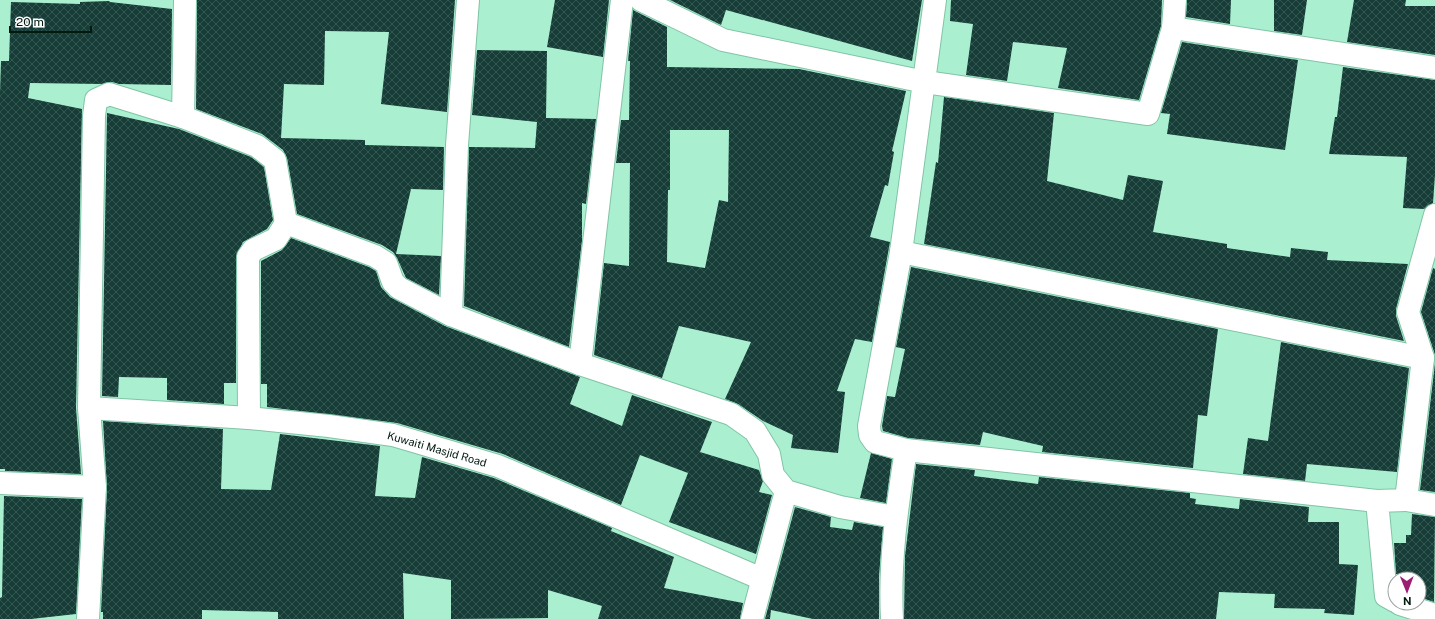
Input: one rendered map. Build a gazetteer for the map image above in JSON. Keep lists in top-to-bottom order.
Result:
{
  "streets": {
    "street": ["Kuwaiti Masjid Road"]
  },
  "scale_bar": "20 m",
  "north": "bottom"
}
